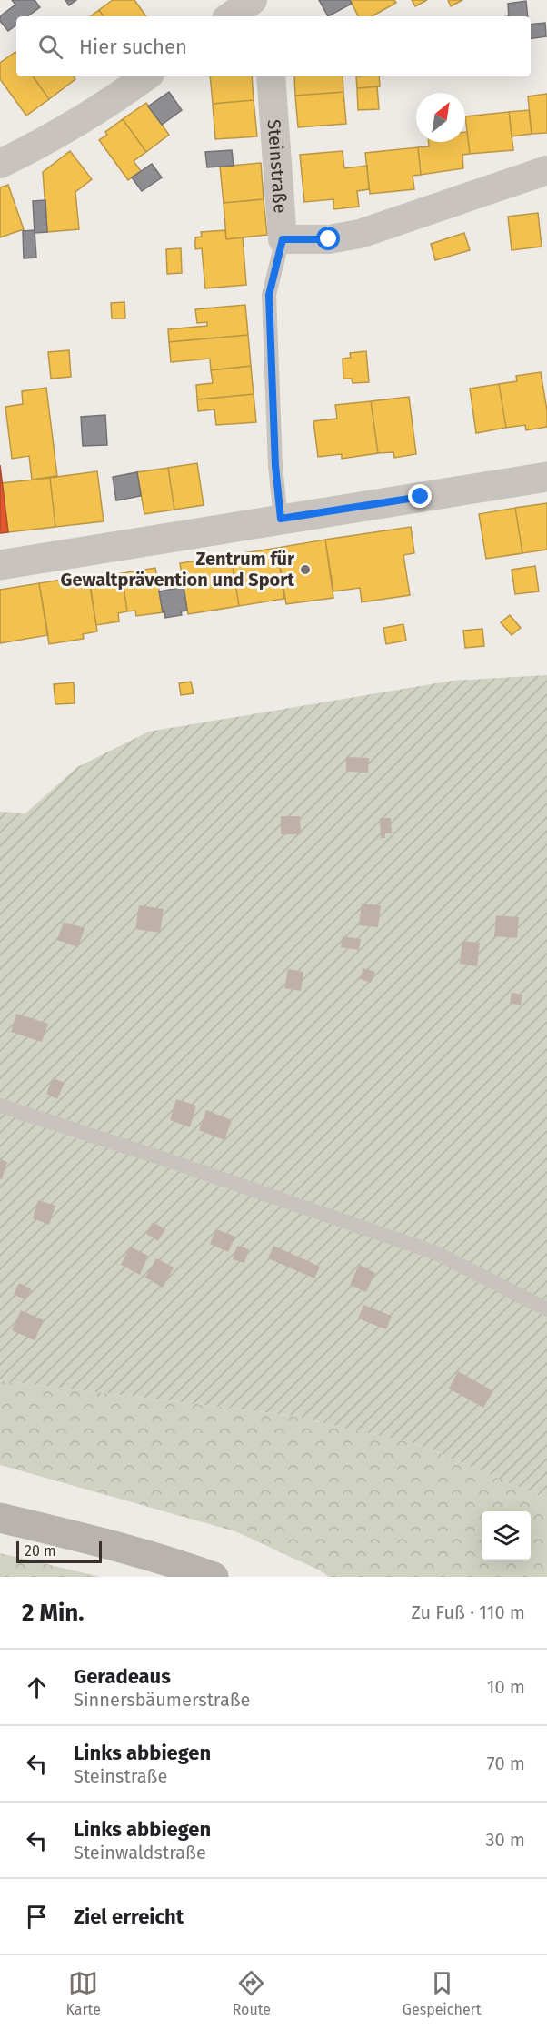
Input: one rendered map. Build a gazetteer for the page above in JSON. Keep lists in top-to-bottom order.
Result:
{
  "streets": {
    "street": ["Steinstraße"]
  },
  "places": ["Zentrum für Gewaltprävention und Sport"],
  "scale_bar": "20 m",
  "north": "top right",
  "page": {
    "search": "Hier suchen",
    "scale": "20 m",
    "heading": ["2 Min.", "Zu Fuß · 110 m"],
    "list": [
      ["Geradeaus", "Sinnersbäumerstraße", "10 m"],
      ["Links abbiegen", "Steinstraße", "70 m"],
      ["Links abbiegen", "Steinwaldstraße", "30 m"],
      "Ziel erreicht"
    ],
    "nav": ["Karte", "Route", "Gespeichert"]
  }
}
